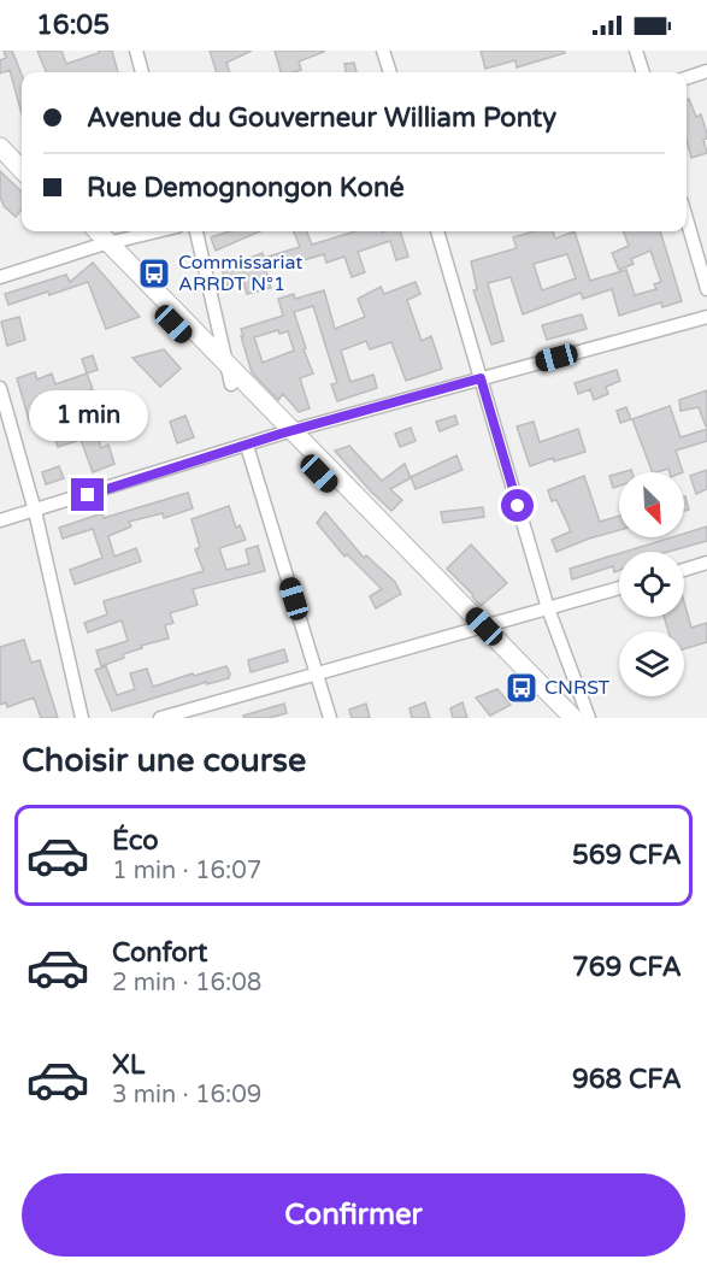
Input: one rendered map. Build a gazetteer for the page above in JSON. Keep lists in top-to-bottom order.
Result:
{
  "places": {
    "bus stop": ["Commissariat ARRDT N°1", "CNRST"]
  },
  "north": "bottom right",
  "page": {
    "status": "16:05",
    "banner": ["Avenue du Gouverneur William Ponty", "Rue Demognongon Koné"],
    "bubble": "1 min",
    "heading": "Choisir une course",
    "list": [
      {
        "name": "Éco",
        "note": "1 min · 16:07",
        "value": "569 CFA"
      },
      {
        "name": "Confort",
        "note": "2 min · 16:08",
        "value": "769 CFA"
      },
      {
        "name": "XL",
        "note": "3 min · 16:09",
        "value": "968 CFA"
      }
    ],
    "buttons": "Confirmer"
  }
}
